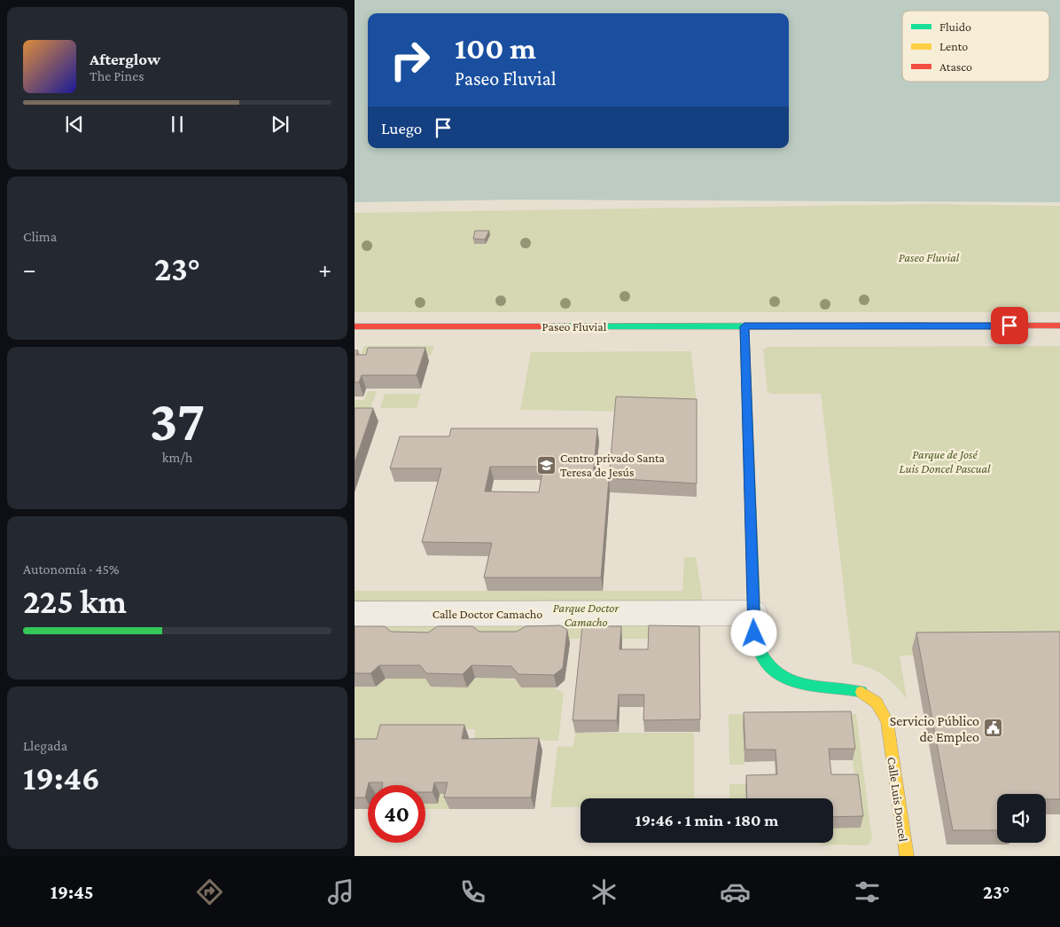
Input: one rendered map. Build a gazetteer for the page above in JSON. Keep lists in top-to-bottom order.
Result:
{
  "streets": {
    "street": ["Paseo Fluvial", "Calle Doctor Camacho", "Calle Luis Doncel"]
  },
  "crossings": [
    ["Paseo Fluvial", "Calle Luis Doncel"],
    ["Calle Doctor Camacho", "Calle Luis Doncel"]
  ],
  "parks": ["Paseo Fluvial", "Parque de José Luis Doncel Pascual", "Parque Doctor Camacho"],
  "places": {
    "school or university": ["Centro privado Santa Teresa de Jesús"],
    "public building": ["Servicio Público de Empleo"]
  },
  "legend": ["Fluido", "Lento", "Atasco"],
  "page": {
    "turn": ["100 m", "Paseo Fluvial"],
    "song": ["Afterglow", "The Pines"],
    "then": "Luego",
    "tile": [
      "Clima",
      ["37", "km/h"],
      ["Autonomía · 45%", "225 km"],
      ["Llegada", "19:46"]
    ],
    "heat": ["−", "23°", "+"],
    "limit": "40",
    "trip": "19:46 · 1 min · 180 m",
    "tabs": ["19:45", "23°"]
  }
}
